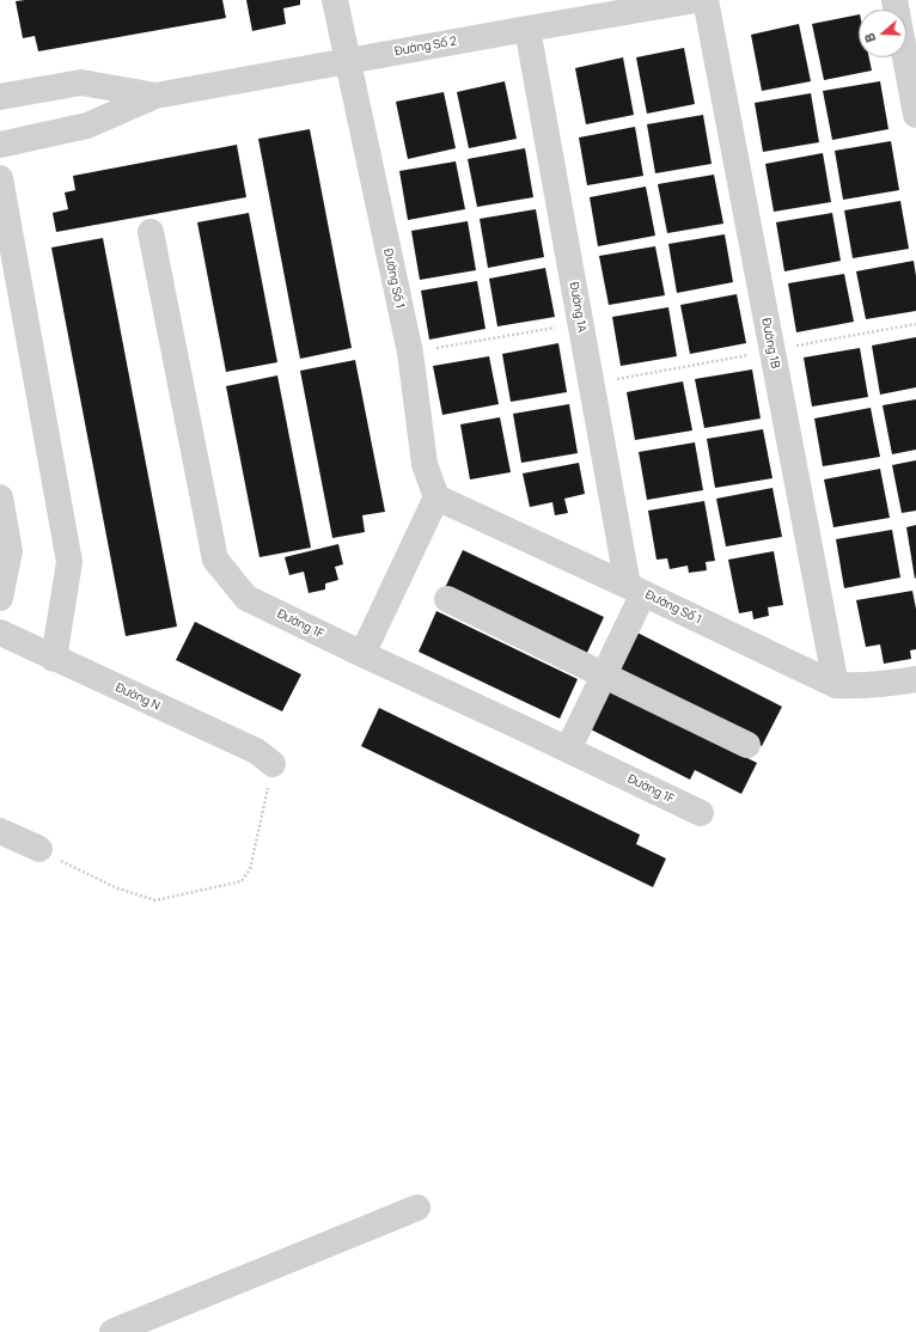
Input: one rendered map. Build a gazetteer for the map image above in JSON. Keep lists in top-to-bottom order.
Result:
{
  "streets": {
    "street": [
      "Đường Số 2",
      "Đường Số 1",
      "Đường 1A",
      "Đường 1B",
      "Đường 1F",
      "Đường N"
    ]
  },
  "crossings": [
    ["Đường Số 2", "Đường Số 1"],
    ["Đường Số 2", "Đường 1A"],
    ["Đường Số 1", "Đường 1A"],
    ["Đường Số 1", "Đường 1B"]
  ],
  "north": "left"
}
